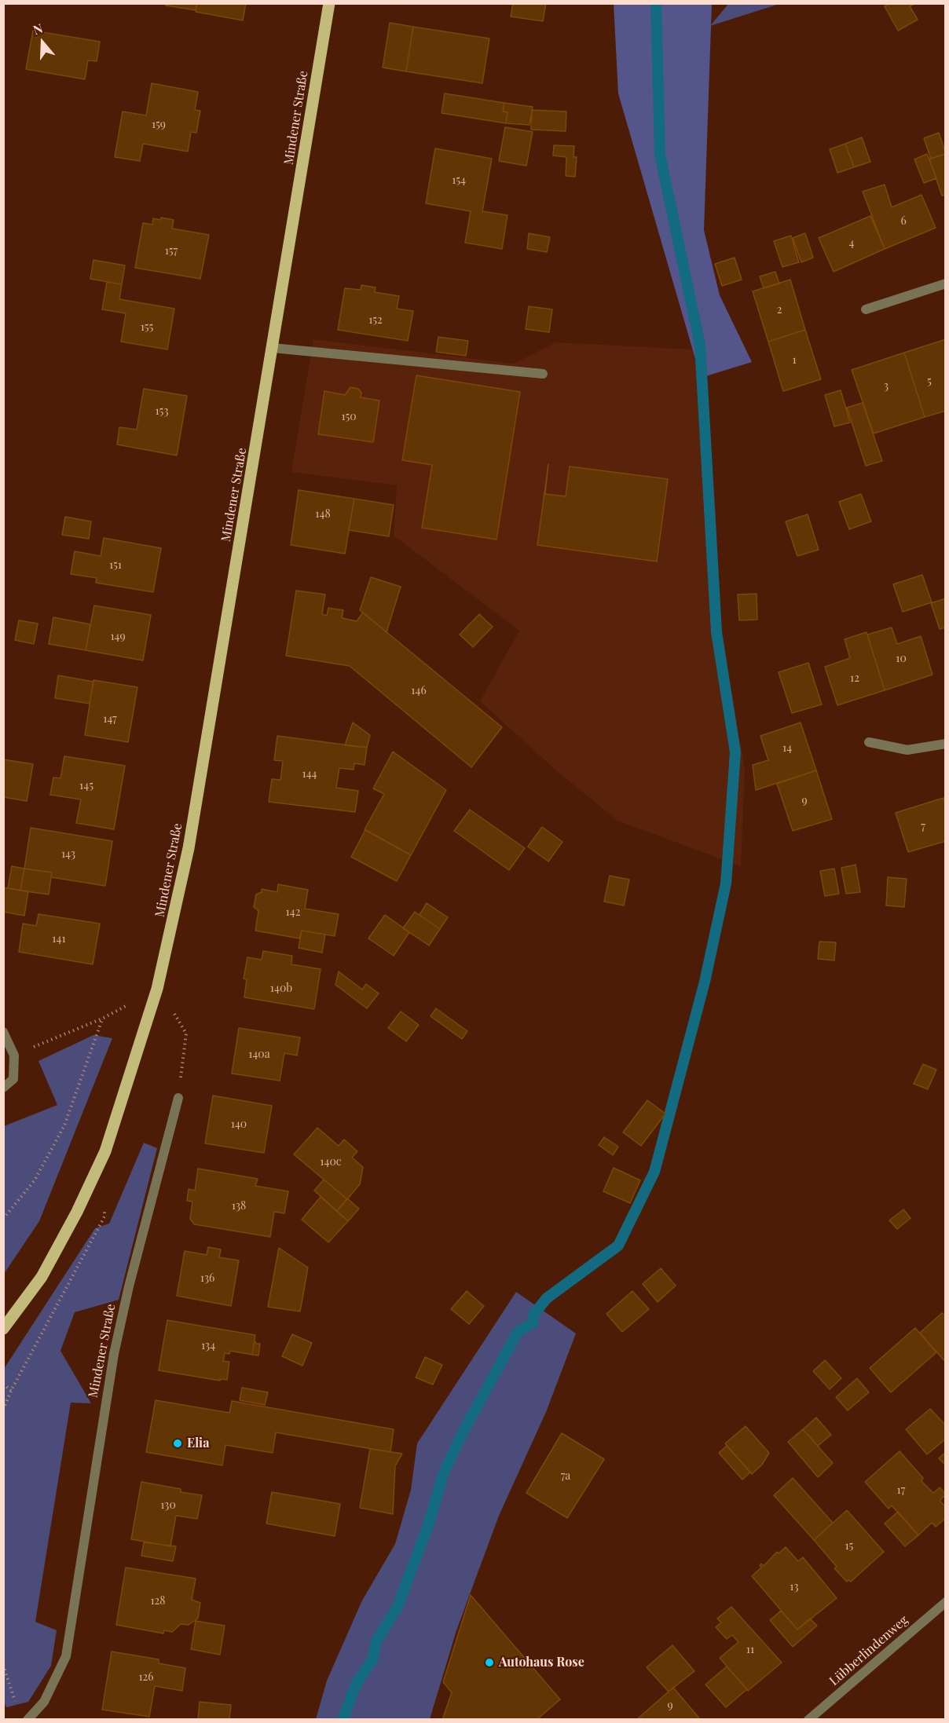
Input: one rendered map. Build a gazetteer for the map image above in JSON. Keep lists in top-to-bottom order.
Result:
{
  "streets": {
    "main road": ["Mindener Straße"],
    "street": ["Lübberlindenweg"]
  },
  "places": ["Elia", "Autohaus Rose"],
  "house_numbers": [
    "159",
    "154",
    "6",
    "4",
    "157",
    "2",
    "152",
    "155",
    "1",
    "5",
    "3",
    "153",
    "150",
    "148",
    "151",
    "149",
    "10",
    "12",
    "146",
    "147",
    "14",
    "144",
    "145",
    "9",
    "7",
    "143",
    "142",
    "141",
    "140b",
    "140a",
    "140",
    "140c",
    "138",
    "136",
    "134",
    "7a",
    "17",
    "130",
    "15",
    "13",
    "128",
    "11",
    "126",
    "9"
  ],
  "north": "top"
}
